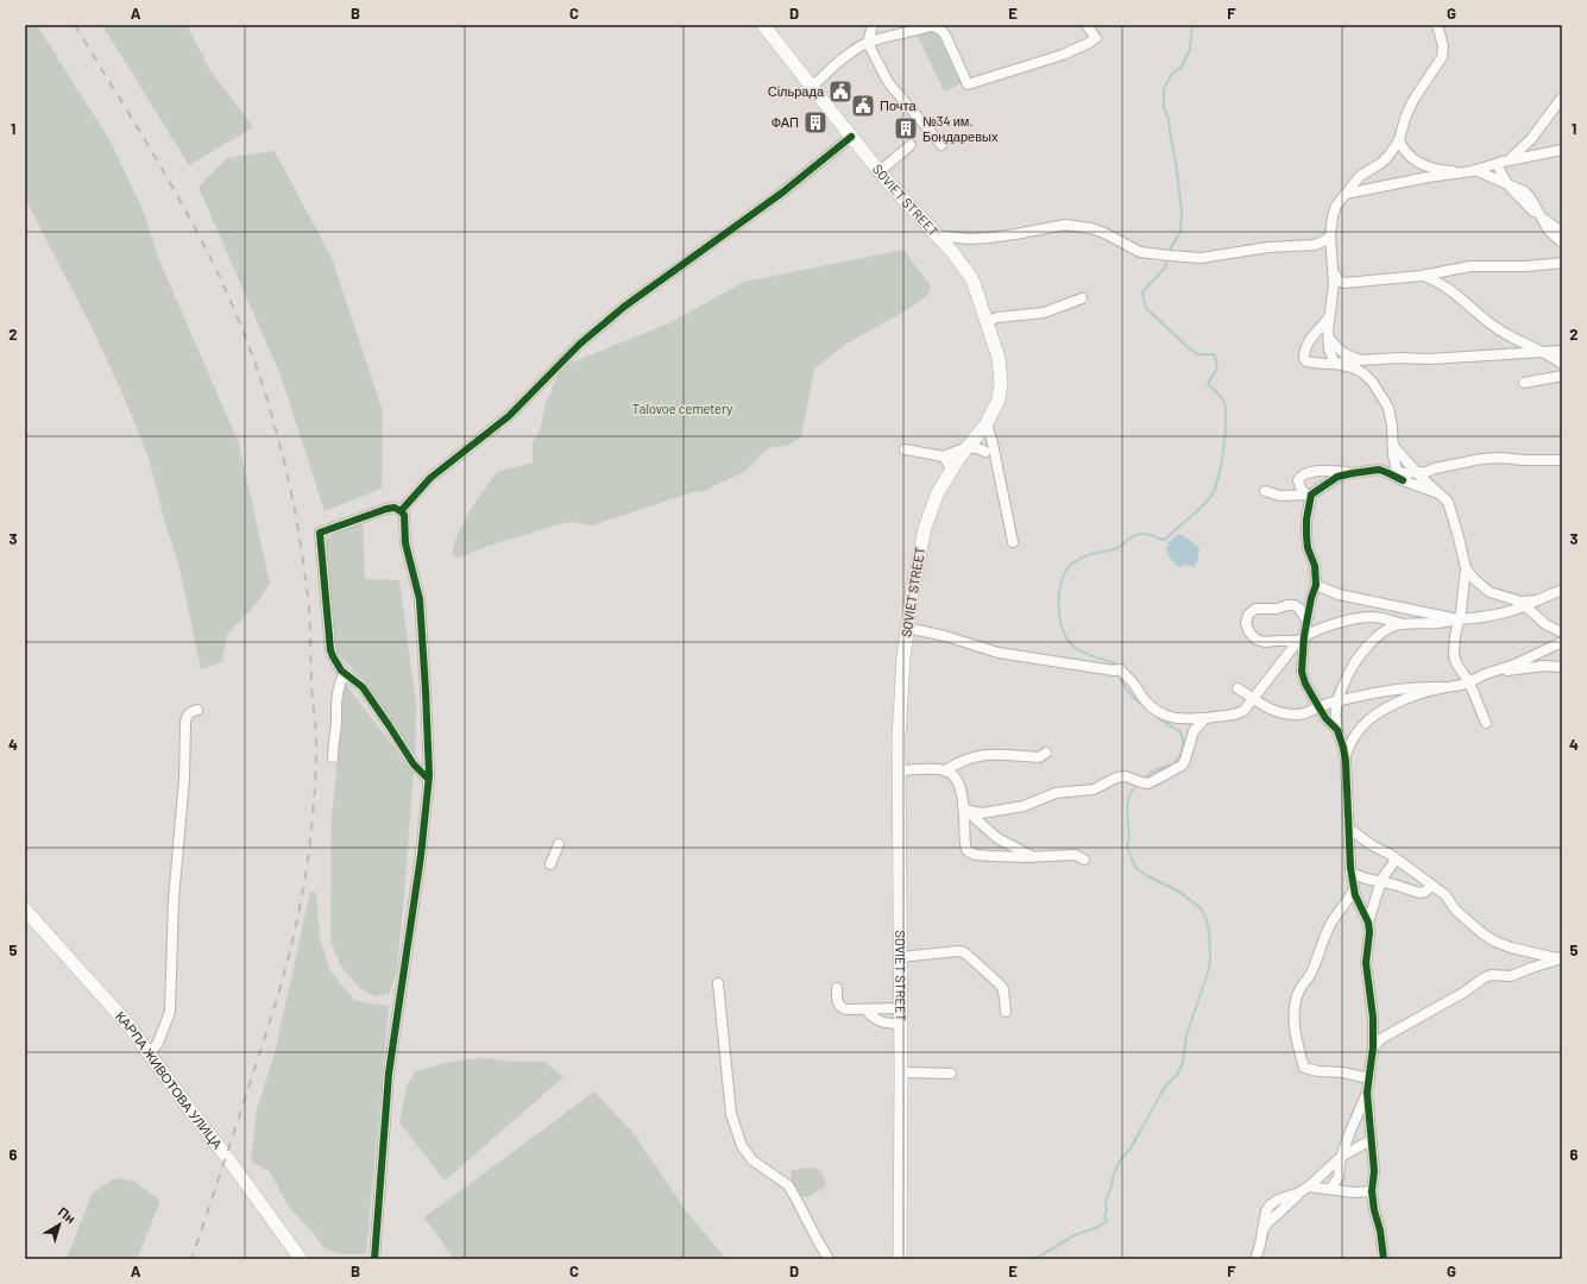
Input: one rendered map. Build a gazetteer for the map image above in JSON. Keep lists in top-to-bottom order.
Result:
{
  "streets": {
    "main road": ["SOVIET STREET", "КАРПА ЖИВОТОВА УЛИЦА"]
  },
  "parks": ["Talovoe cemetery"],
  "places": {
    "public building": ["Сільрада", "Почта"],
    "building": ["ФАП", "№34 им. Бондаревых"]
  },
  "north": "top right",
  "grid": {
    "columns": [
      "A",
      "B",
      "C",
      "D",
      "E",
      "F",
      "G"
    ],
    "rows": [
      "1",
      "2",
      "3",
      "4",
      "5",
      "6"
    ]
  }
}
